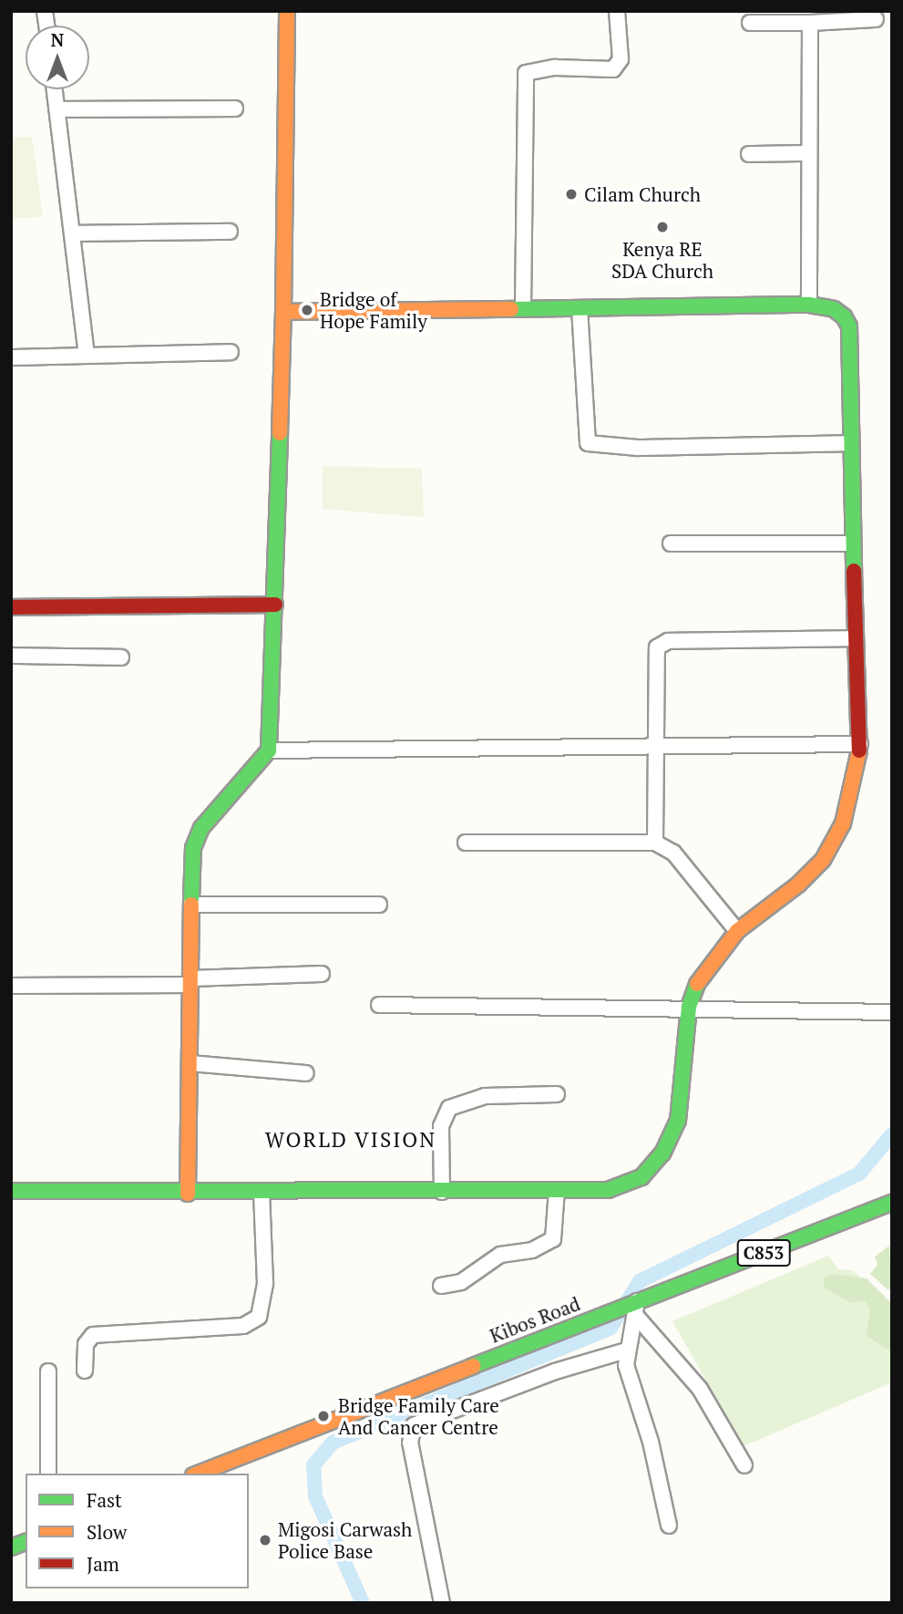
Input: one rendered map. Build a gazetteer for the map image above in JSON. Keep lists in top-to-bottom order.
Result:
{
  "streets": {
    "street": ["C853", "Kibos Road"]
  },
  "districts": ["WORLD VISION"],
  "places": [
    "Cilam Church",
    "Kenya RE SDA Church",
    "Bridge of Hope Family",
    "Bridge Family Care And Cancer Centre",
    "Migosi Carwash Police Base"
  ],
  "legend": ["Fast", "Slow", "Jam"],
  "north": "top"
}
